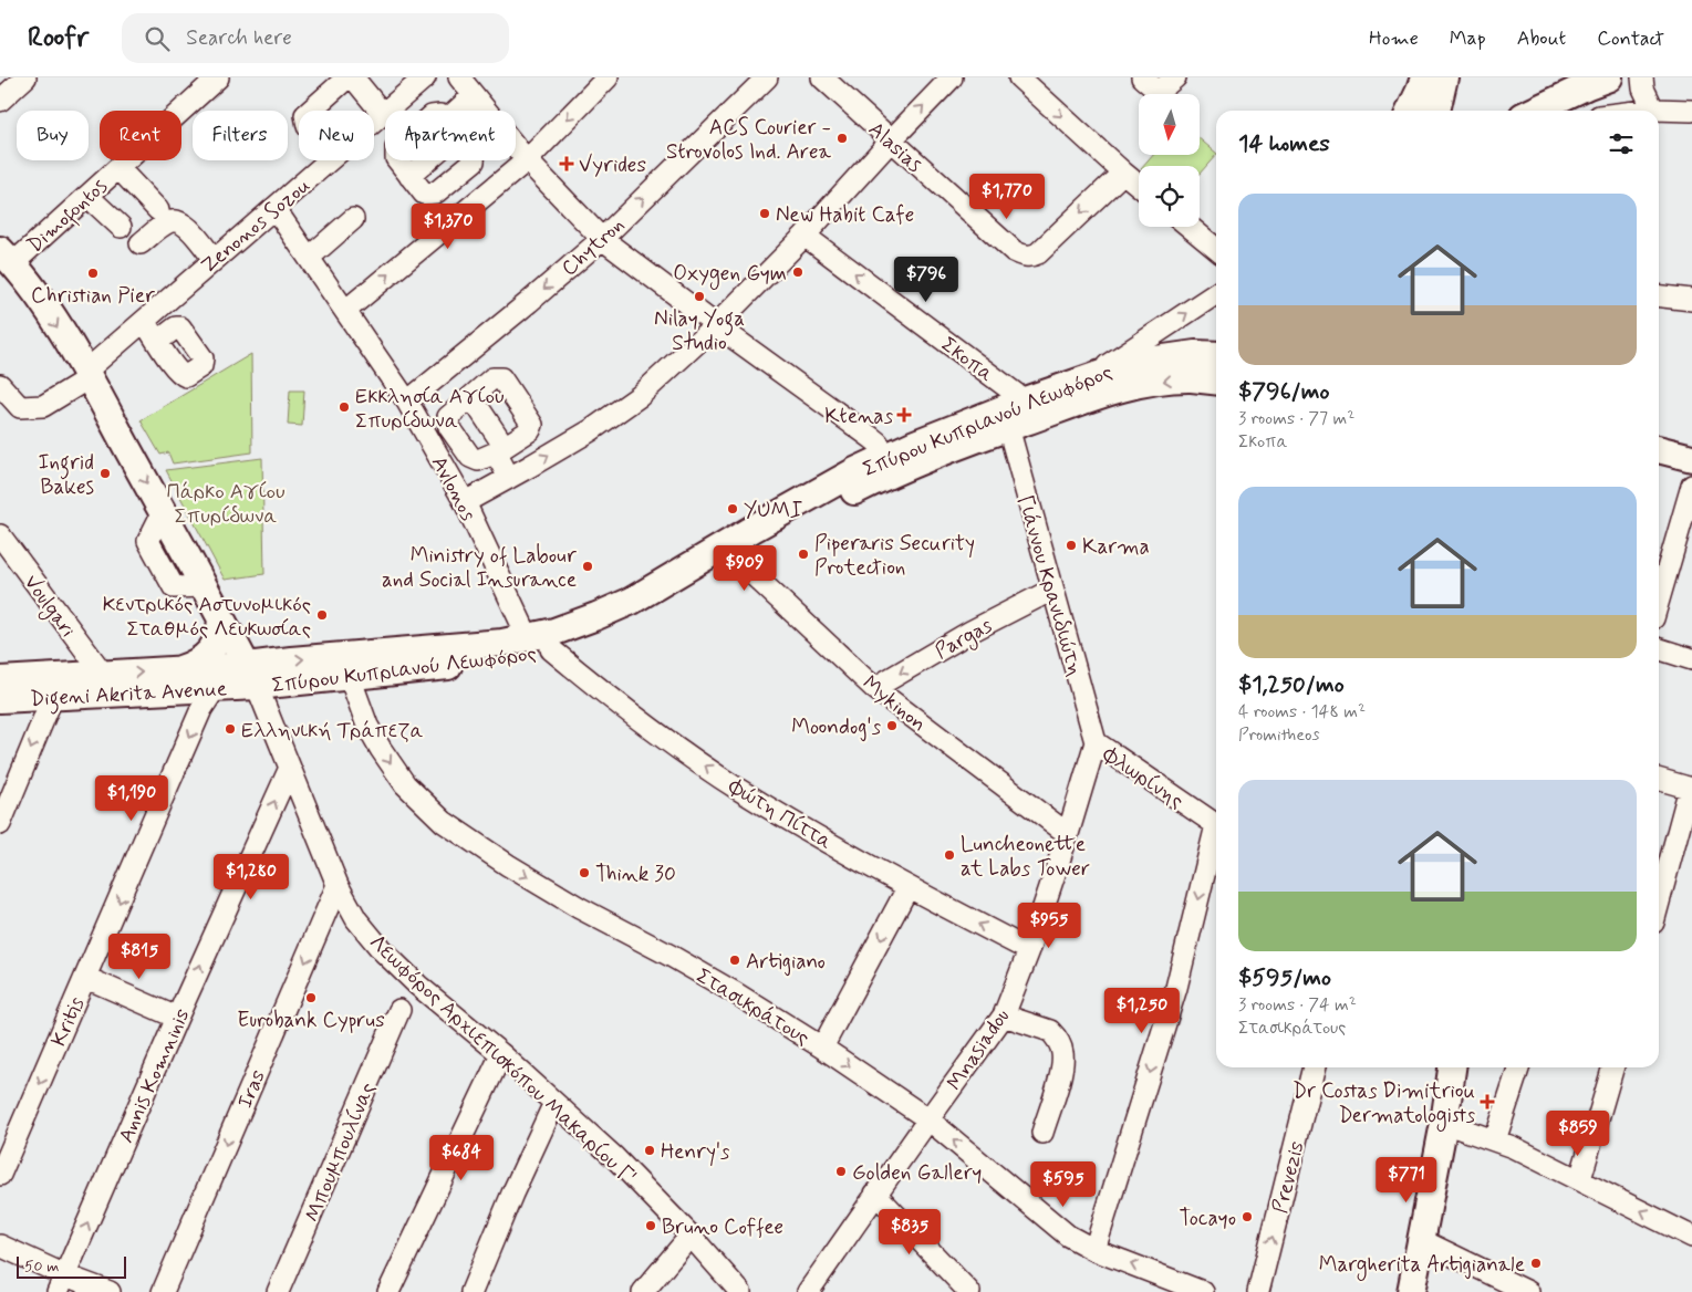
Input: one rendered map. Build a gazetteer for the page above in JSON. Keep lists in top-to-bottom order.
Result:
{
  "streets": {
    "main road": ["Σπύρου Κυπριανού Λεωφόρος", "Digeni Akrita Avenue", "Λεωφόρος Αρχιεπισκόπου Μακαρίου Γ'"],
    "street": [
      "Alasias",
      "Dimofontos",
      "Zenonos Sozou",
      "Chytron",
      "Σκοπα",
      "Avlonos",
      "Γιάννου Κρανιδιώτη",
      "Voulgari",
      "Pargas",
      "Mykinon",
      "Φλωρίνης",
      "Φώτη Πίττα",
      "Στασικράτους",
      "Kritis",
      "Mnasiadou",
      "Annis Komninis",
      "Iras",
      "Μπουμπουλίνας",
      "Prevezis"
    ]
  },
  "crossings": [
    ["Dimofontos", "Λεωφόρος Αρχιεπισκόπου Μακαρίου Γ'"],
    ["Zenonos Sozou", "Avlonos"],
    ["Zenonos Sozou", "Λεωφόρος Αρχιεπισκόπου Μακαρίου Γ'"],
    ["Chytron", "Avlonos"],
    ["Σκοπα", "Σπύρου Κυπριανού Λεωφόρος"],
    ["Σπύρου Κυπριανού Λεωφόρος", "Avlonos"],
    ["Σπύρου Κυπριανού Λεωφόρος", "Γιάννου Κρανιδιώτη"],
    ["Σπύρου Κυπριανού Λεωφόρος", "Digeni Akrita Avenue"],
    ["Σπύρου Κυπριανού Λεωφόρος", "Mykinon"],
    ["Σπύρου Κυπριανού Λεωφόρος", "Φώτη Πίττα"],
    ["Σπύρου Κυπριανού Λεωφόρος", "Στασικράτους"],
    ["Σπύρου Κυπριανού Λεωφόρος", "Λεωφόρος Αρχιεπισκόπου Μακαρίου Γ'"],
    ["Γιάννου Κρανιδιώτη", "Pargas"],
    ["Γιάννου Κρανιδιώτη", "Φλωρίνης"],
    ["Γιάννου Κρανιδιώτη", "Mnasiadou"],
    ["Voulgari", "Digeni Akrita Avenue"],
    ["Pargas", "Mykinon"],
    ["Digeni Akrita Avenue", "Kritis"],
    ["Digeni Akrita Avenue", "Λεωφόρος Αρχιεπισκόπου Μακαρίου Γ'"],
    ["Mykinon", "Mnasiadou"],
    ["Φλωρίνης", "Mnasiadou"],
    ["Φώτη Πίττα", "Mnasiadou"],
    ["Στασικράτους", "Mnasiadou"],
    ["Λεωφόρος Αρχιεπισκόπου Μακαρίου Γ'", "Annis Komninis"],
    ["Λεωφόρος Αρχιεπισκόπου Μακαρίου Γ'", "Iras"]
  ],
  "one_way": [
    "Pargas",
    "Φώτη Πίττα",
    "Kritis",
    "Annis Komninis",
    "Iras"
  ],
  "parks": ["Πάρκο Αγίου Σπυρίδωνα"],
  "places": {
    "other": [
      "ACS Courier - Strovolos Ind. Area",
      "New Habit Cafe",
      "Oxygen Gym",
      "Christian Pier",
      "Nilay Yoga Studio",
      "Εκκλησία Αγίου Σπυρίδωνα",
      "Ingrid Bakes",
      "YUMI",
      "Karma",
      "Piperaris Security Protection",
      "Ministry of Labour and Social Insurance",
      "Κεντρικός Αστυνομικός Σταθμός Λευκωσίας",
      "Moondog's",
      "Ελληνική Τράπεζα",
      "Luncheonette at Labs Tower",
      "Think 30",
      "Artigiano",
      "Eurobank Cyprus",
      "Henry's",
      "Golden Gallery",
      "Tocayo",
      "Bruno Coffee",
      "Margherita Artigianale"
    ],
    "health": ["Vyrides", "Ktenas", "Dr Costas Dimitriou Dermatologists"]
  },
  "scale_bar": "50 m",
  "north": "bottom",
  "page": {
    "header": "Roofr",
    "search": "Search here",
    "nav": [
      "Home",
      "Map",
      "About",
      "Contact"
    ],
    "chip": [
      "Buy",
      "Rent",
      "Filters",
      "New",
      "Apartment"
    ],
    "heading": "14 homes",
    "price": [
      "$1,770",
      "$1,370",
      "$796",
      "$909",
      "$1,190",
      "$1,280",
      "$955",
      "$815",
      "$1,250",
      "$859",
      "$684",
      "$771",
      "$595",
      "$835"
    ],
    "list": [
      {
        "name": "$796/mo",
        "note": "3 rooms · 77 m² · Σκοπα"
      },
      {
        "name": "$1,250/mo",
        "note": "4 rooms · 148 m² · Promitheos"
      },
      {
        "name": "$595/mo",
        "note": "3 rooms · 74 m² · Στασικράτους"
      }
    ],
    "scale": "50 m"
  }
}
